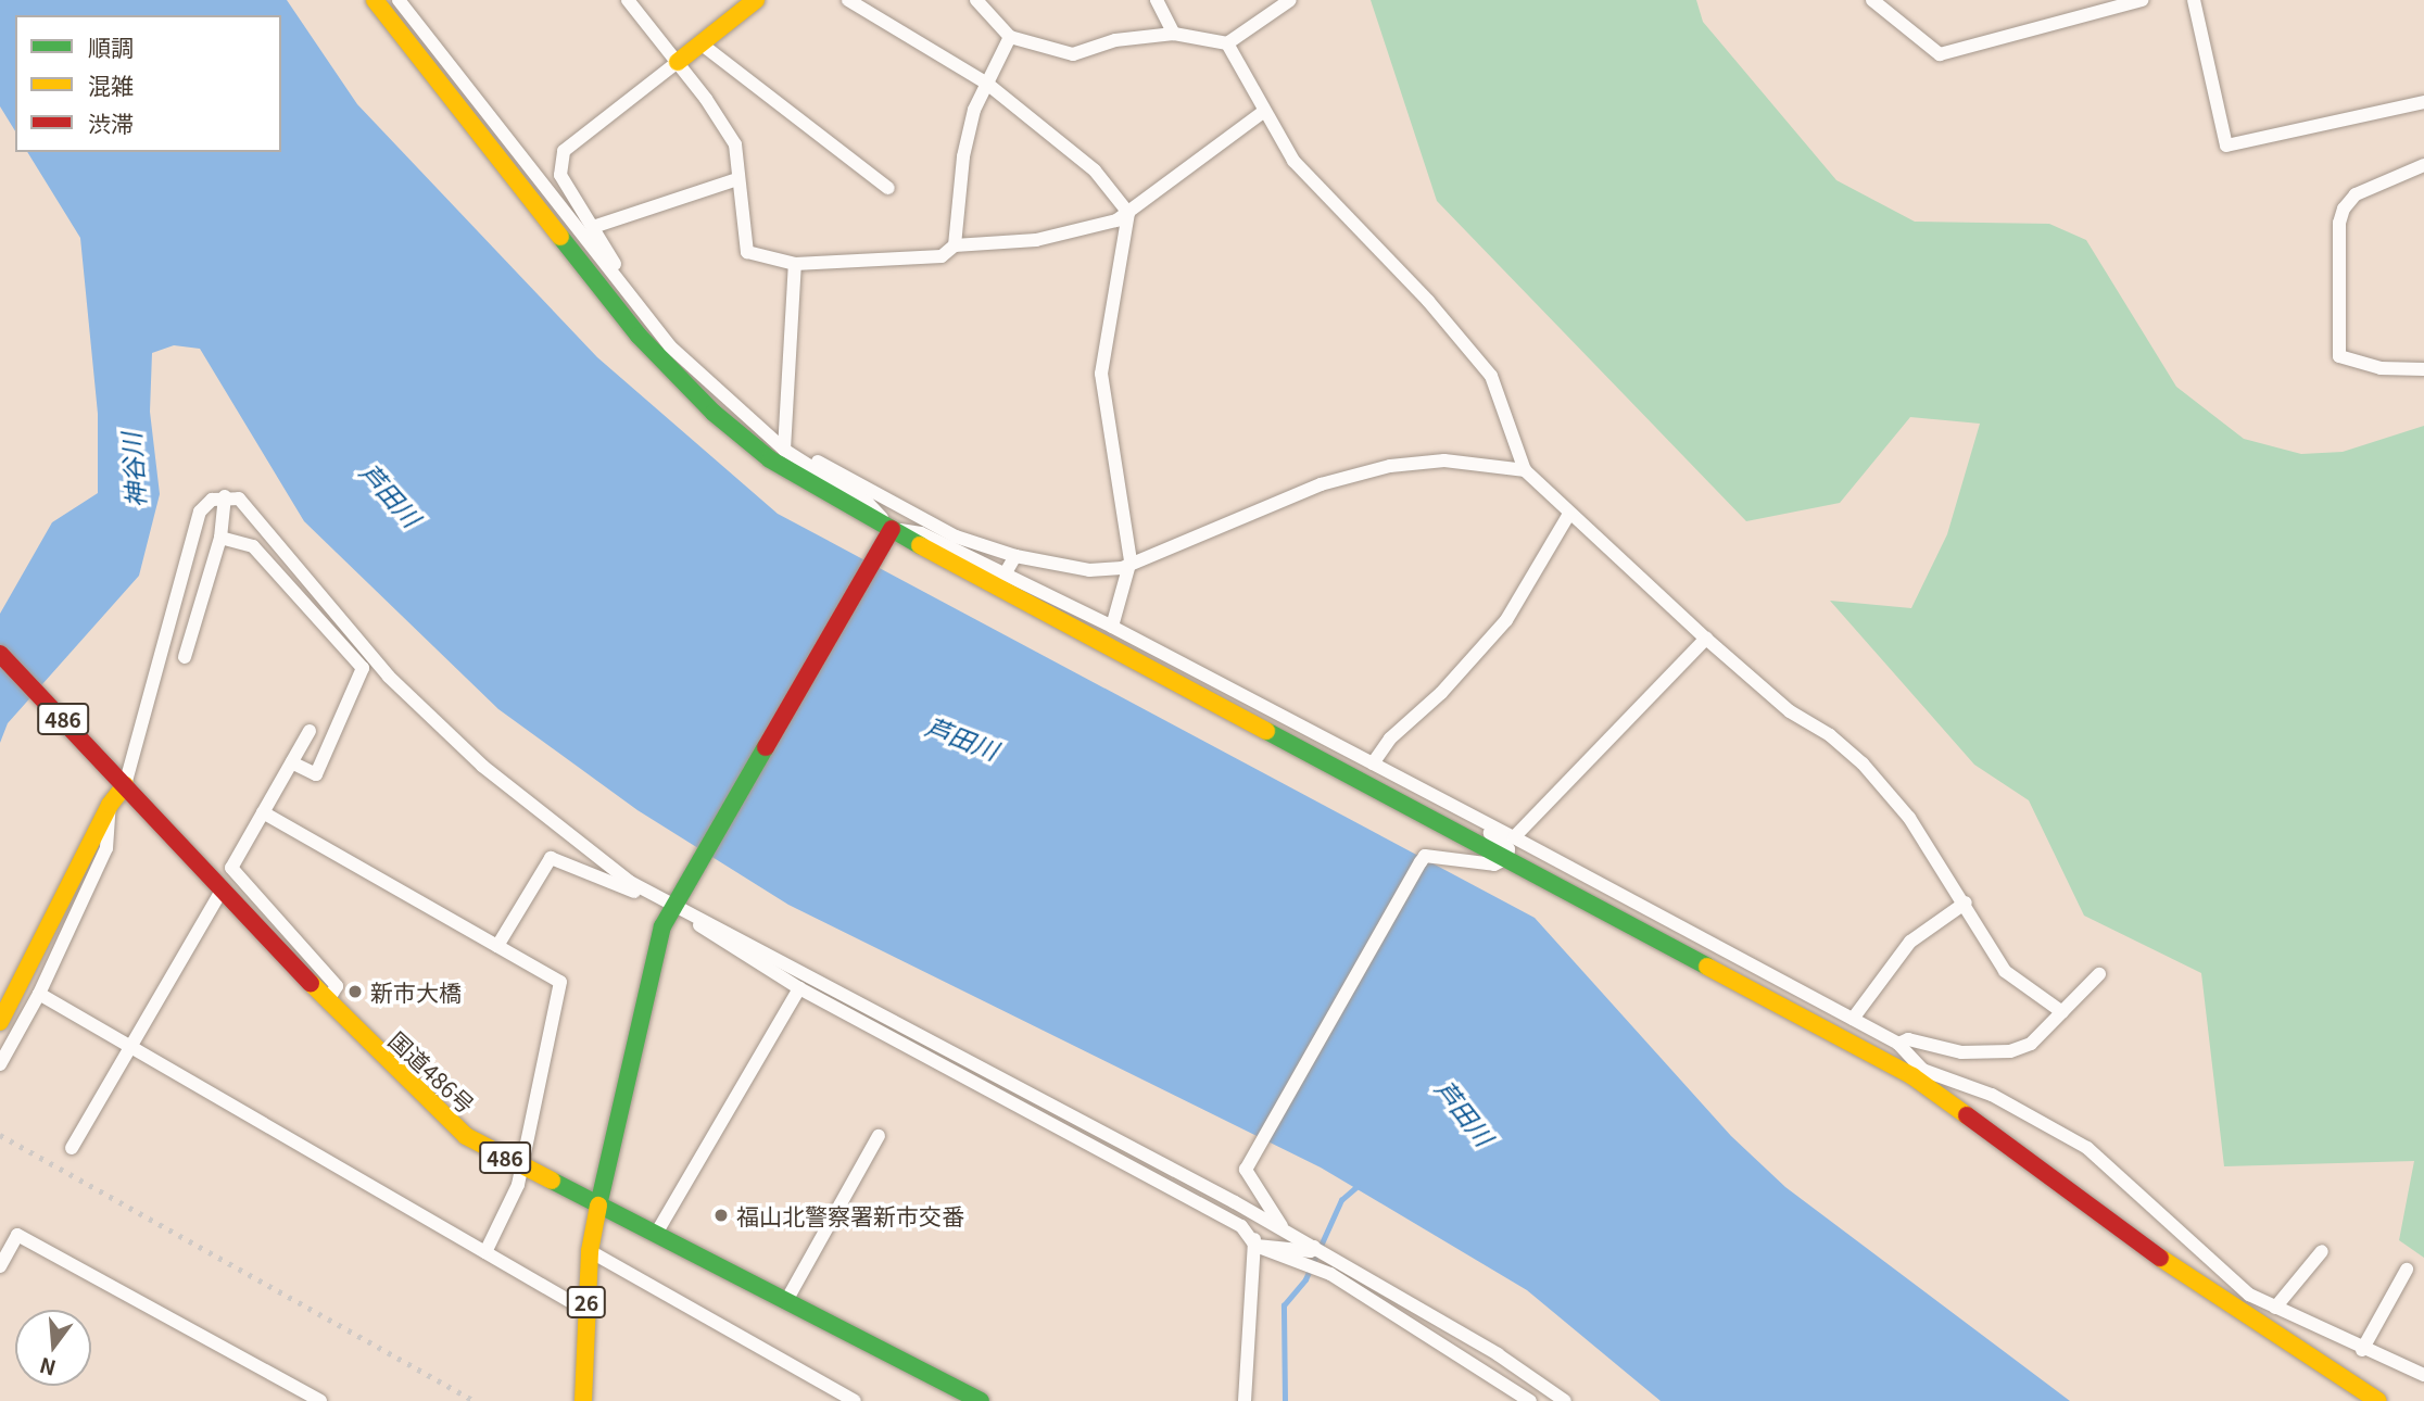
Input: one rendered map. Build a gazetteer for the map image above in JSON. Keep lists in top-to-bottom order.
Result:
{
  "streets": {
    "main road": ["486", "国道486号", "26"]
  },
  "crossings": [
    ["国道486号", "26"]
  ],
  "water": ["神谷川", "芦田川"],
  "places": ["新市大橋", "福山北警察署新市交番"],
  "legend": ["順調", "混雑", "渋滞"],
  "north": "bottom"
}
